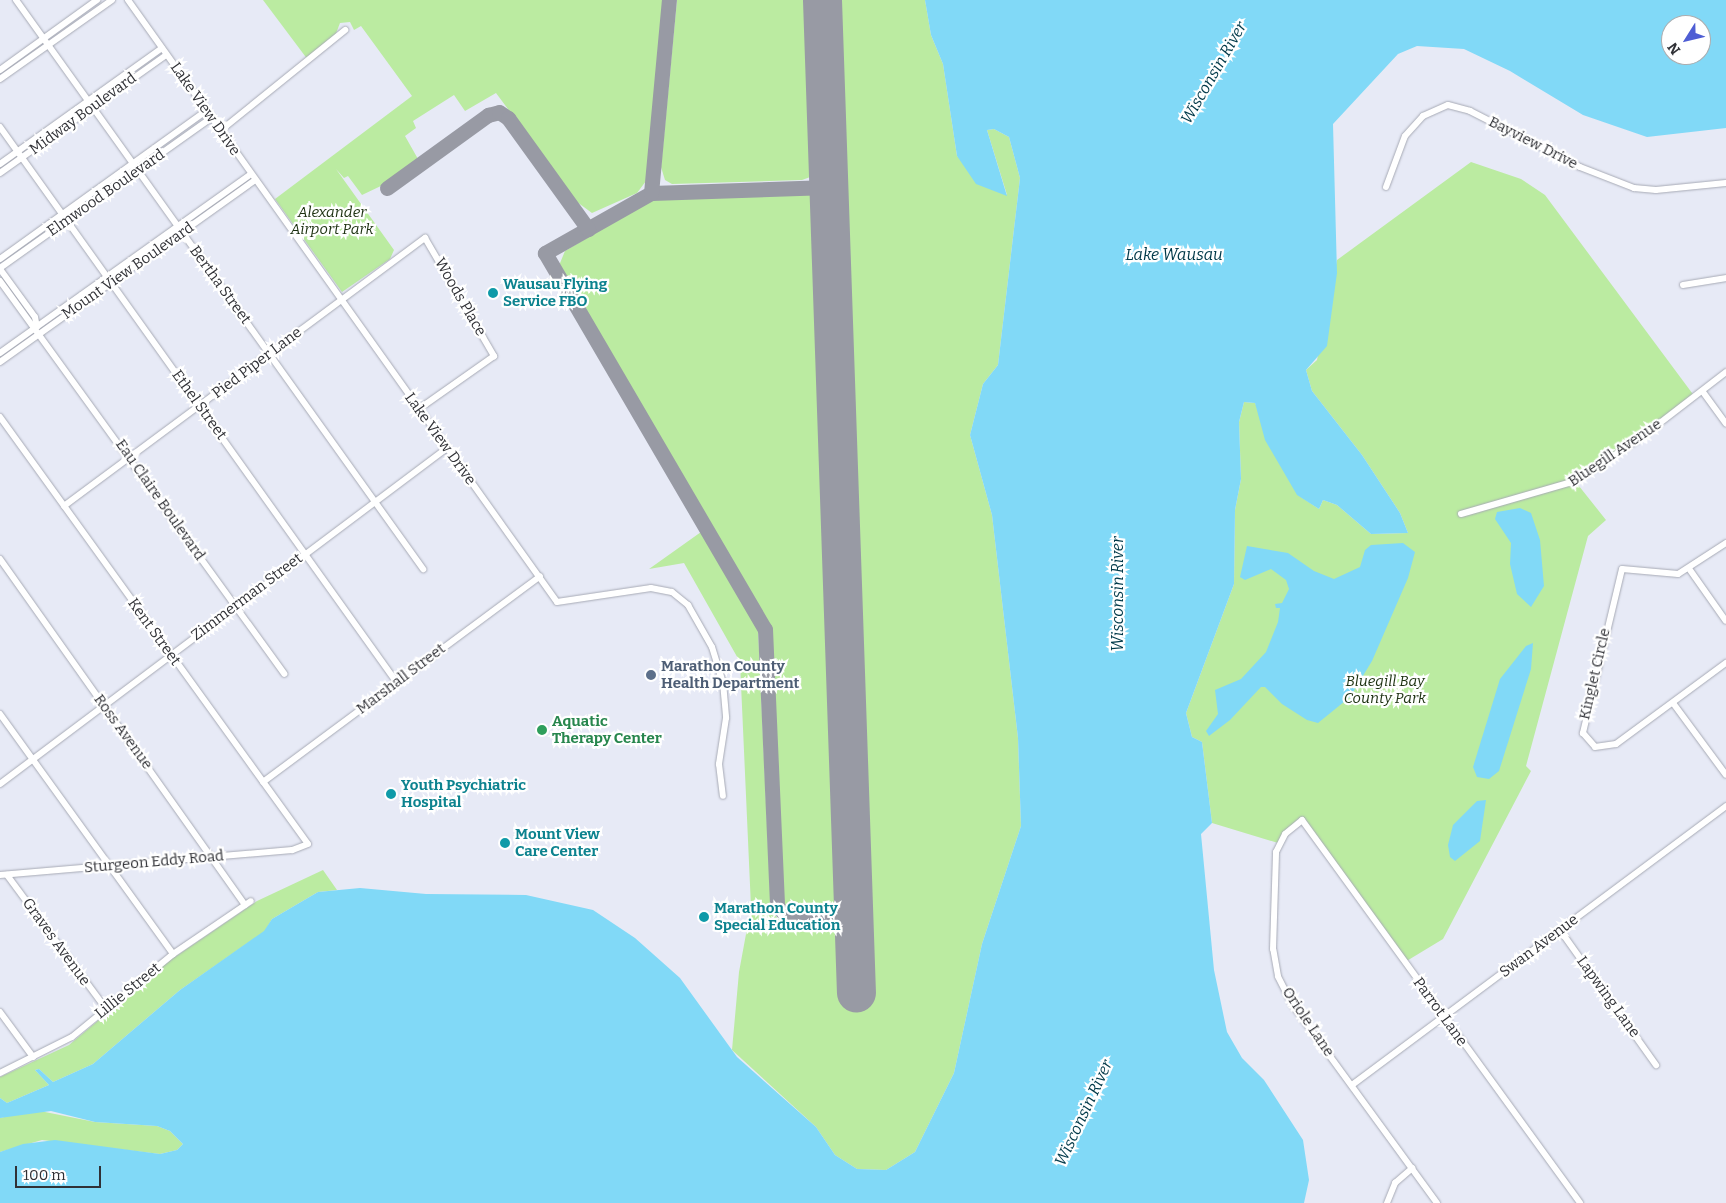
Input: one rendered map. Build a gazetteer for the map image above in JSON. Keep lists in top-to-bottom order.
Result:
{
  "streets": {
    "street": [
      "Lake View Drive",
      "Midway Boulevard",
      "Bayview Drive",
      "Elmwood Boulevard",
      "Mount View Boulevard",
      "Bertha Street",
      "Woods Place",
      "Pied Piper Lane",
      "Ethel Street",
      "Bluegill Avenue",
      "Eau Claire Boulevard",
      "Zimmerman Street",
      "Kent Street",
      "Kinglet Circle",
      "Marshall Street",
      "Ross Avenue",
      "Sturgeon Eddy Road",
      "Graves Avenue",
      "Swan Avenue",
      "Lillie Street",
      "Lapwing Lane",
      "Parrot Lane",
      "Oriole Lane"
    ]
  },
  "crossings": [
    ["Lake View Drive", "Midway Boulevard"],
    ["Lake View Drive", "Elmwood Boulevard"],
    ["Lake View Drive", "Mount View Boulevard"],
    ["Lake View Drive", "Woods Place"],
    ["Lake View Drive", "Pied Piper Lane"],
    ["Lake View Drive", "Zimmerman Street"],
    ["Lake View Drive", "Marshall Street"],
    ["Midway Boulevard", "Bertha Street"],
    ["Midway Boulevard", "Ethel Street"],
    ["Elmwood Boulevard", "Bertha Street"],
    ["Elmwood Boulevard", "Ethel Street"],
    ["Elmwood Boulevard", "Eau Claire Boulevard"],
    ["Mount View Boulevard", "Bertha Street"],
    ["Mount View Boulevard", "Ethel Street"],
    ["Mount View Boulevard", "Eau Claire Boulevard"],
    ["Bertha Street", "Pied Piper Lane"],
    ["Bertha Street", "Zimmerman Street"],
    ["Woods Place", "Pied Piper Lane"],
    ["Pied Piper Lane", "Ethel Street"],
    ["Pied Piper Lane", "Eau Claire Boulevard"],
    ["Pied Piper Lane", "Kent Street"],
    ["Ethel Street", "Zimmerman Street"],
    ["Ethel Street", "Marshall Street"],
    ["Eau Claire Boulevard", "Zimmerman Street"],
    ["Zimmerman Street", "Kent Street"],
    ["Zimmerman Street", "Ross Avenue"],
    ["Kent Street", "Marshall Street"],
    ["Kent Street", "Sturgeon Eddy Road"],
    ["Ross Avenue", "Sturgeon Eddy Road"],
    ["Ross Avenue", "Lillie Street"],
    ["Sturgeon Eddy Road", "Graves Avenue"],
    ["Graves Avenue", "Lillie Street"],
    ["Swan Avenue", "Lapwing Lane"],
    ["Swan Avenue", "Parrot Lane"],
    ["Swan Avenue", "Oriole Lane"],
    ["Parrot Lane", "Oriole Lane"]
  ],
  "water": ["Wisconsin River", "Lake Wausau"],
  "parks": ["Alexander Airport Park", "Bluegill Bay County Park"],
  "places": [
    "Wausau Flying Service FBO",
    "Marathon County Health Department",
    "Aquatic Therapy Center",
    "Youth Psychiatric Hospital",
    "Mount View Care Center",
    "Marathon County Special Education"
  ],
  "scale_bar": "100 m",
  "north": "bottom left"
}
